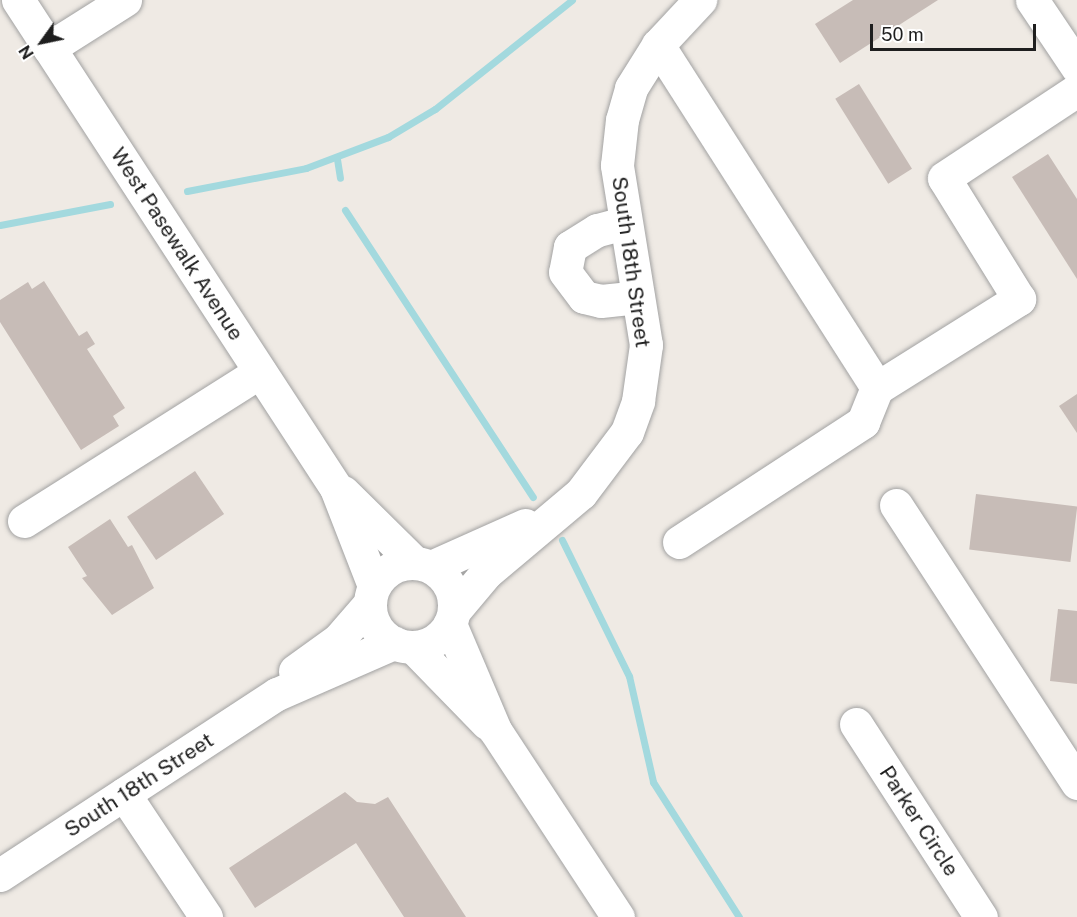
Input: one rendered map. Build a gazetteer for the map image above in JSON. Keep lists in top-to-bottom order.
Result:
{
  "streets": {
    "street": ["West Pasewalk Avenue", "South 18th Street", "Parker Circle"]
  },
  "crossings": [
    ["West Pasewalk Avenue", "South 18th Street"]
  ],
  "scale_bar": "50 m",
  "north": "bottom left"
}
